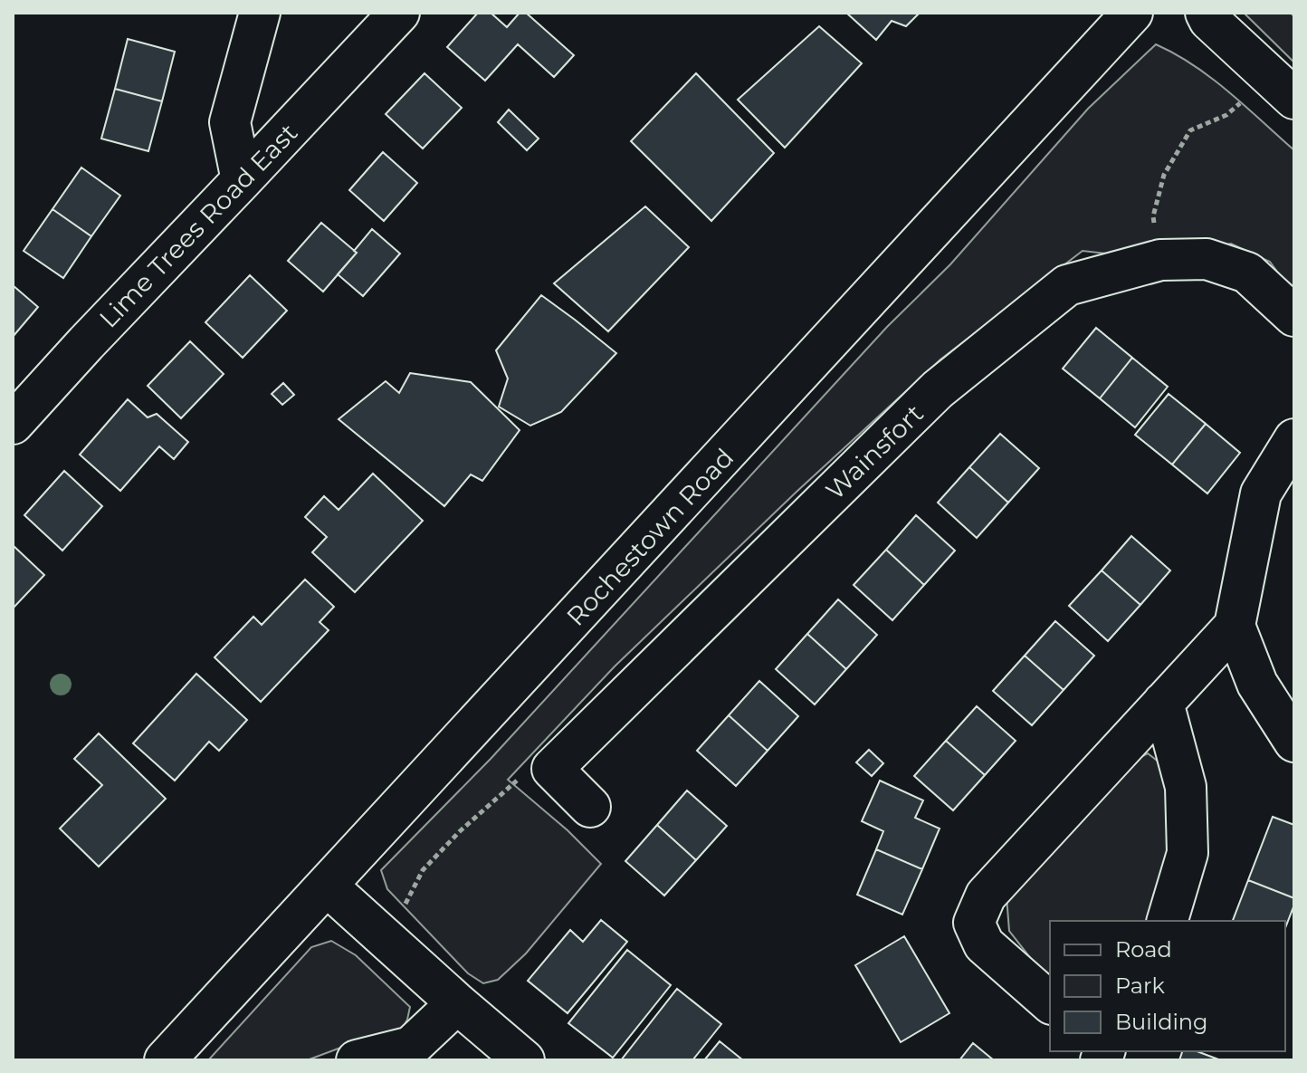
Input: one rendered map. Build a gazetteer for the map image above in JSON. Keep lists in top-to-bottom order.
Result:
{
  "streets": {
    "street": ["Lime Trees Road East", "Wainsfort", "Rochestown Road"]
  },
  "legend": ["Road", "Park", "Building"]
}
